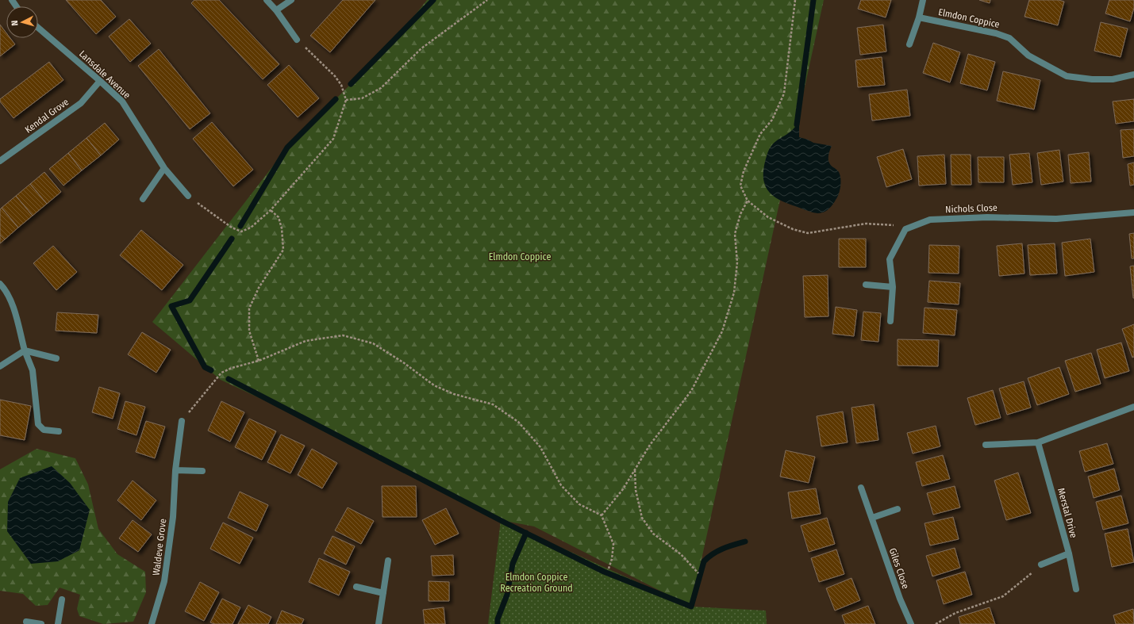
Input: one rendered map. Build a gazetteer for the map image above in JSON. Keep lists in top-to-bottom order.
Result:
{
  "streets": {
    "street": [
      "Elmdon Coppice",
      "Lansdale Avenue",
      "Kendal Grove",
      "Nichols Close",
      "Merstal Drive",
      "Waldeve Grove",
      "Giles Close"
    ]
  },
  "crossings": [
    ["Lansdale Avenue", "Kendal Grove"]
  ],
  "parks": ["Elmdon Coppice", "Elmdon Coppice Recreation Ground"],
  "north": "left"
}
